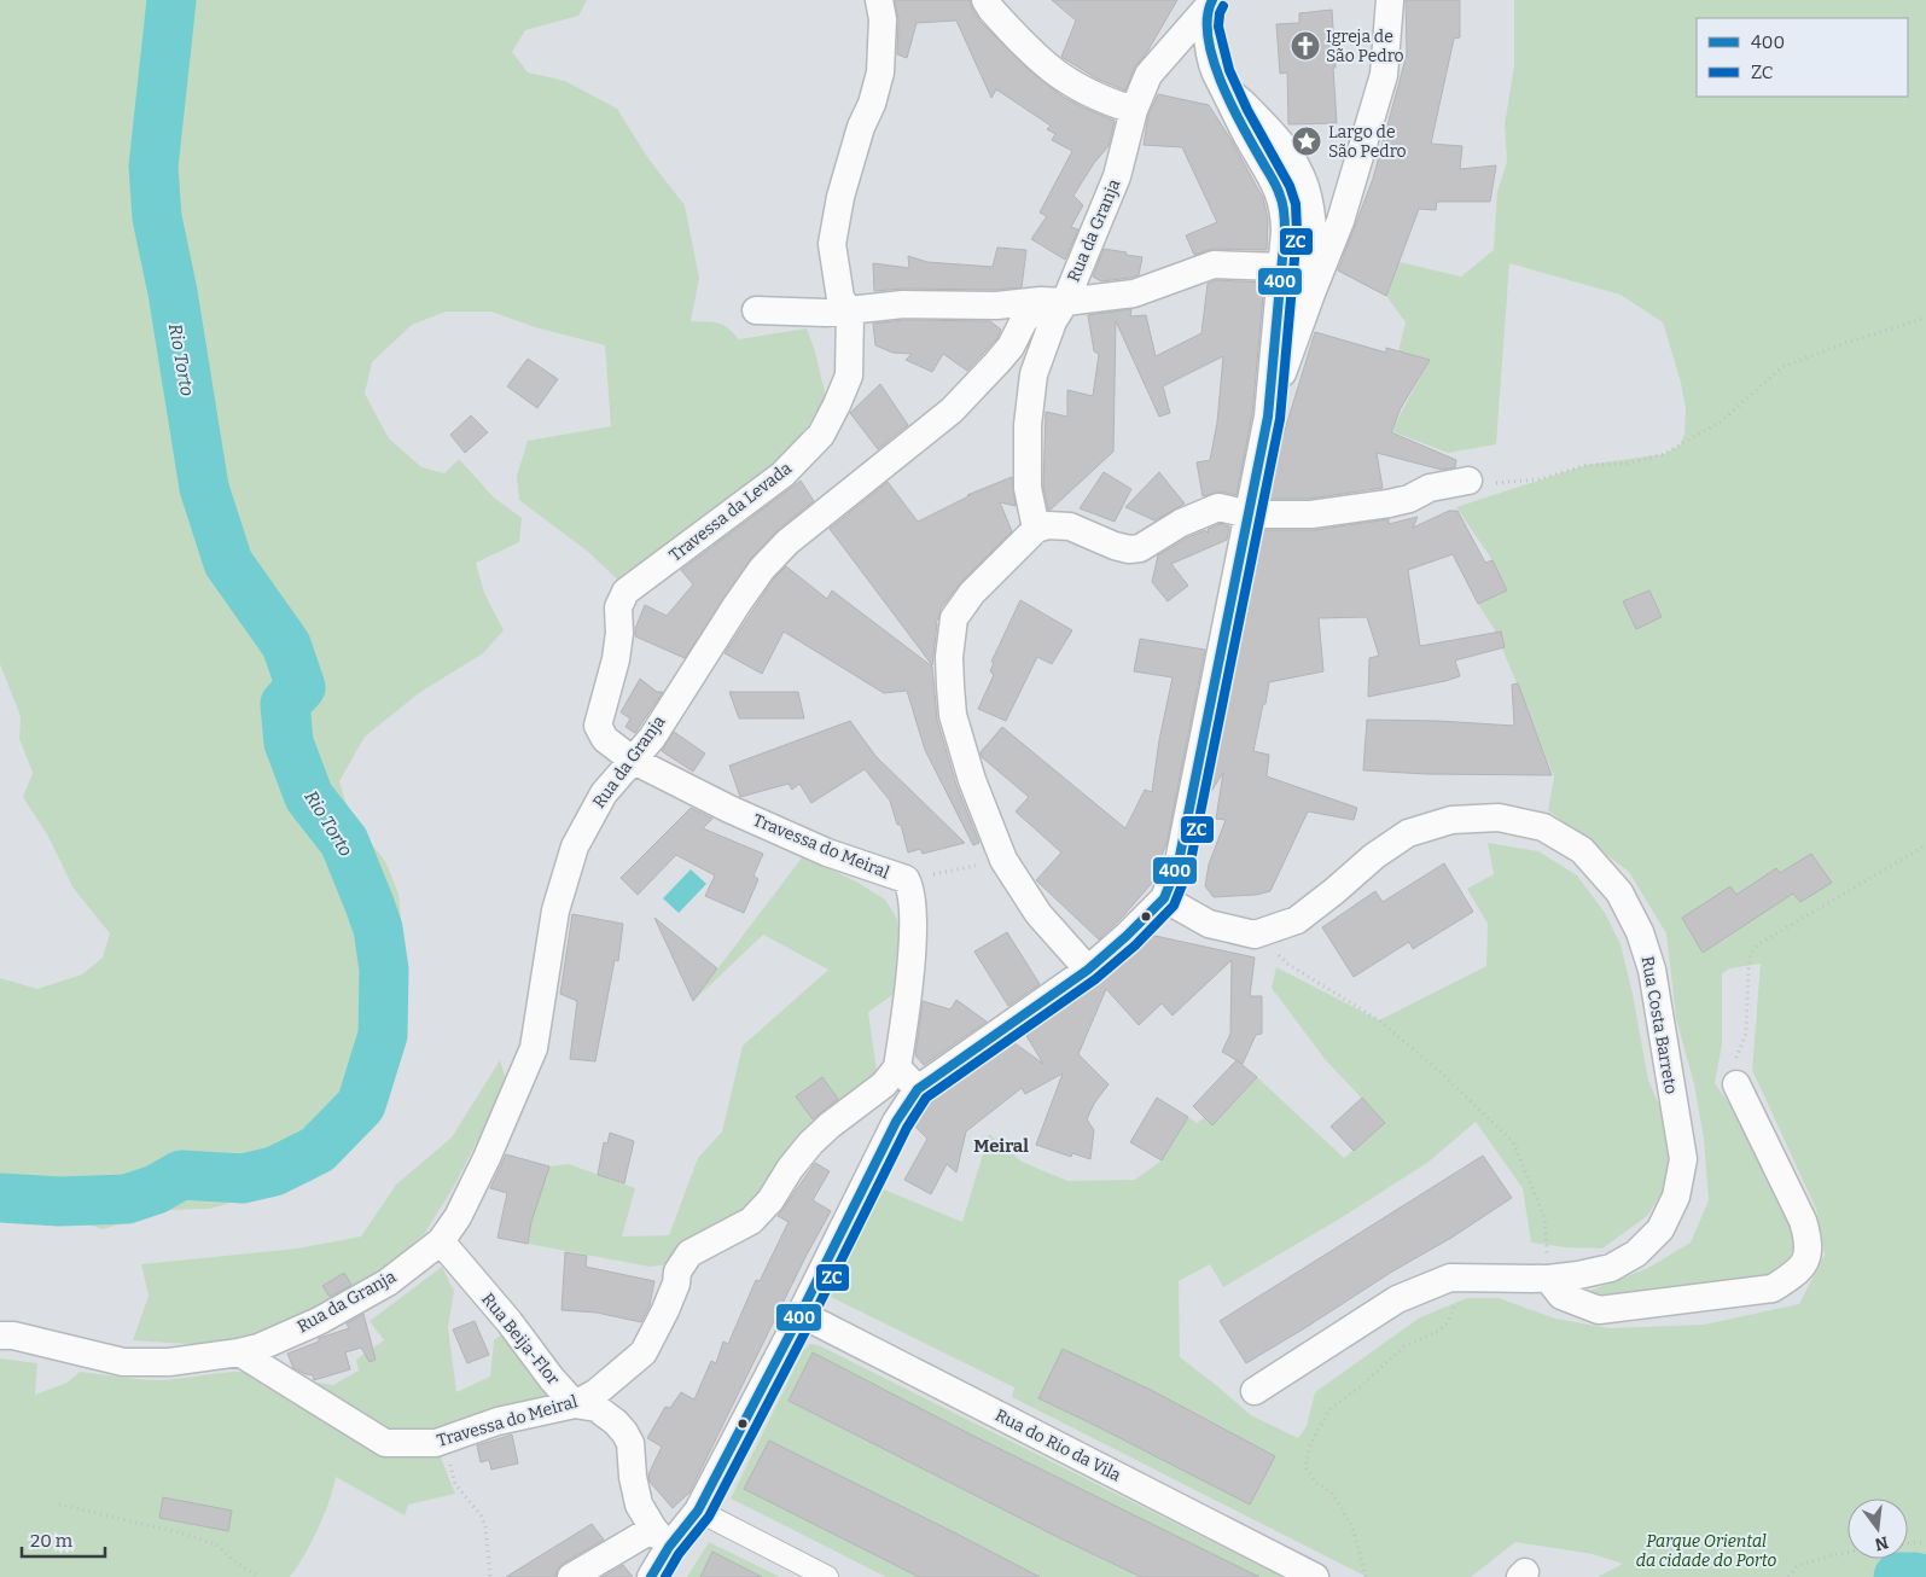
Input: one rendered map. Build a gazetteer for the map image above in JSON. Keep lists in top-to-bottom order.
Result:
{
  "streets": {
    "street": [
      "Rua da Granja",
      "Travessa da Levada",
      "Travessa do Meiral",
      "Rua Costa Barreto",
      "Rua Beija-Flor",
      "Rua do Rio da Vila"
    ]
  },
  "crossings": [
    ["Rua da Granja", "Travessa da Levada"],
    ["Rua da Granja", "Travessa do Meiral"],
    ["Rua da Granja", "Rua Beija-Flor"],
    ["Travessa da Levada", "Travessa do Meiral"],
    ["Travessa do Meiral", "Rua Beija-Flor"]
  ],
  "districts": ["Meiral"],
  "water": ["Rio Torto"],
  "parks": ["Parque Oriental da cidade do Porto"],
  "places": {
    "church": ["Igreja de São Pedro"],
    "place": ["Largo de São Pedro"]
  },
  "lines": ["transit line 400", "transit line ZC"],
  "legend": ["400", "ZC"],
  "scale_bar": "20 m",
  "north": "bottom"
}
